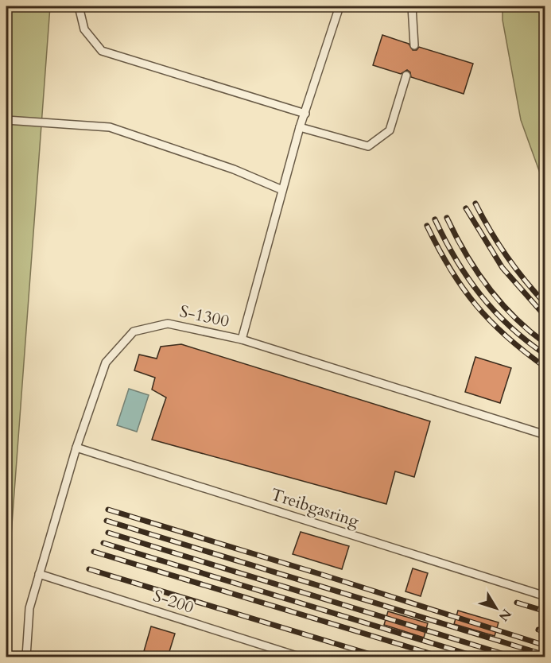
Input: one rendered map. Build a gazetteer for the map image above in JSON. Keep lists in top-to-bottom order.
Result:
{
  "streets": {
    "lane": ["S-1300", "Treibgasring", "S-200"]
  },
  "crossings": [
    ["S-1300", "Treibgasring"],
    ["S-1300", "S-200"]
  ],
  "north": "bottom right"
}
